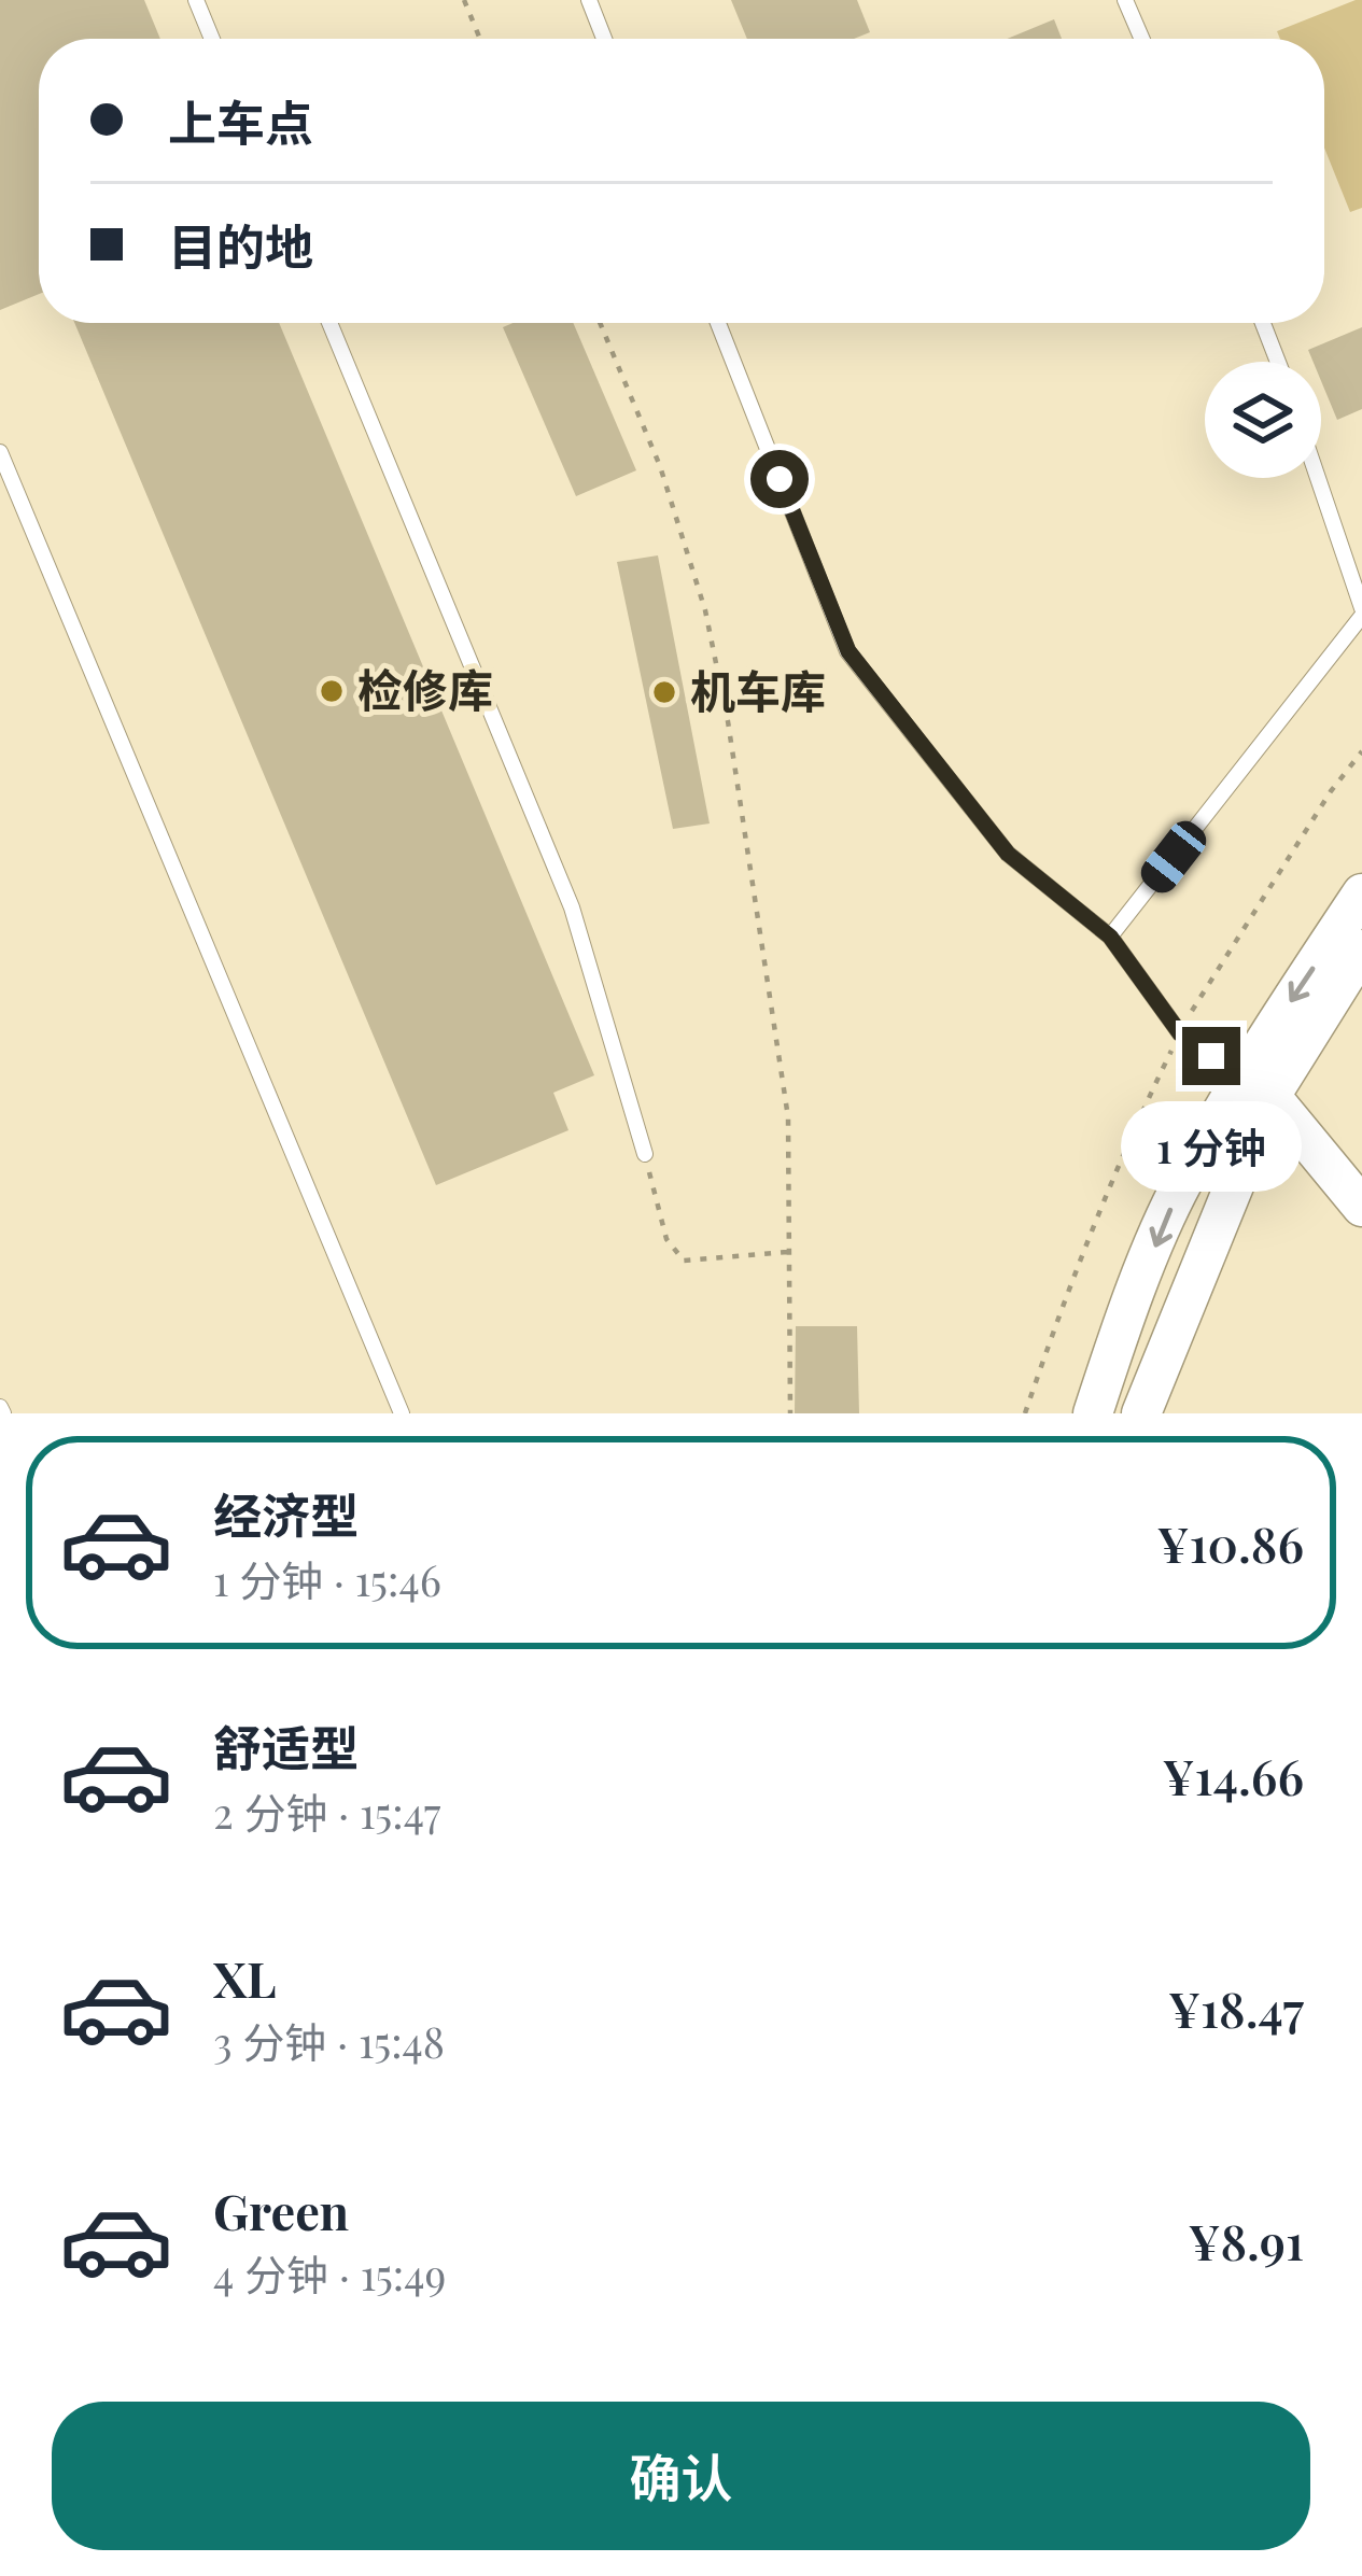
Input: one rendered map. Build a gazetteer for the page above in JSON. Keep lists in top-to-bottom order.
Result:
{
  "places": ["检修库", "机车库"],
  "page": {
    "banner": ["上车点", "目的地"],
    "bubble": "1 分钟",
    "list": [
      {
        "name": "经济型",
        "note": "1 分钟 · 15:46",
        "value": "¥10.86"
      },
      {
        "name": "舒适型",
        "note": "2 分钟 · 15:47",
        "value": "¥14.66"
      },
      {
        "name": "XL",
        "note": "3 分钟 · 15:48",
        "value": "¥18.47"
      },
      {
        "name": "Green",
        "note": "4 分钟 · 15:49",
        "value": "¥8.91"
      }
    ],
    "buttons": "确认"
  }
}
